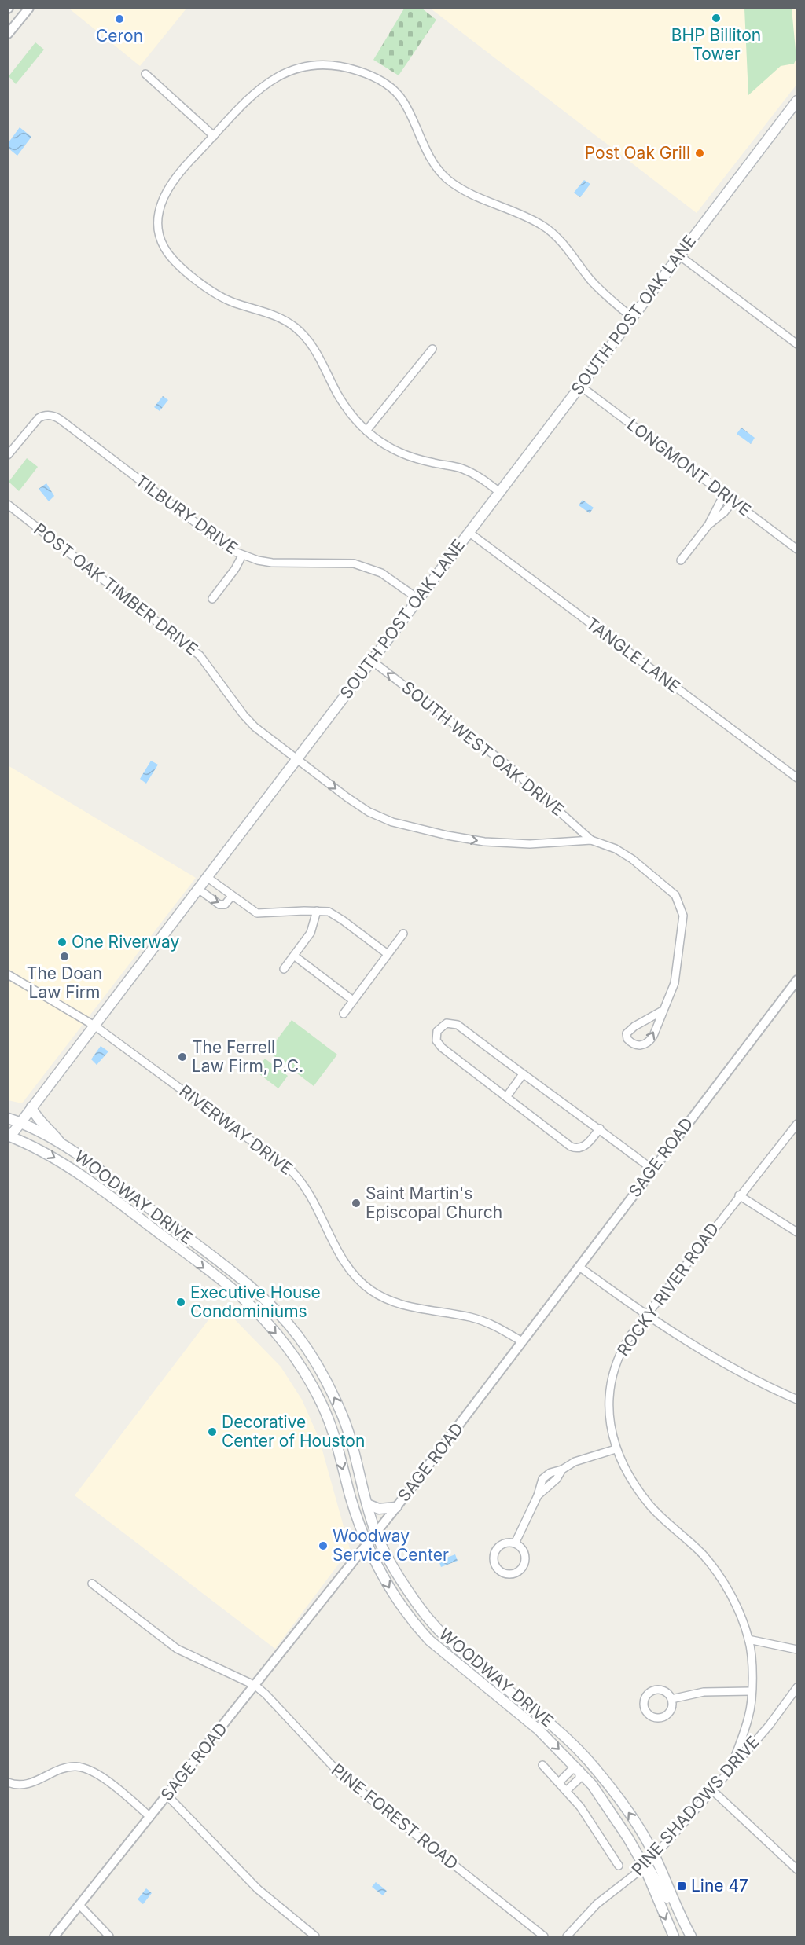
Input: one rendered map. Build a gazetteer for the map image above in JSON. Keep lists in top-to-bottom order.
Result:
{
  "streets": {
    "main road": ["SOUTH POST OAK LANE", "WOODWAY DRIVE"],
    "street": [
      "LONGMONT DRIVE",
      "TILBURY DRIVE",
      "POST OAK TIMBER DRIVE",
      "TANGLE LANE",
      "SOUTH WEST OAK DRIVE",
      "RIVERWAY DRIVE",
      "SAGE ROAD",
      "ROCKY RIVER ROAD",
      "PINE SHADOWS DRIVE",
      "PINE FOREST ROAD"
    ]
  },
  "crossings": [
    ["SOUTH POST OAK LANE", "LONGMONT DRIVE"],
    ["SOUTH POST OAK LANE", "TILBURY DRIVE"],
    ["SOUTH POST OAK LANE", "POST OAK TIMBER DRIVE"],
    ["SOUTH POST OAK LANE", "TANGLE LANE"],
    ["SOUTH POST OAK LANE", "SOUTH WEST OAK DRIVE"],
    ["SOUTH POST OAK LANE", "RIVERWAY DRIVE"],
    ["SOUTH POST OAK LANE", "WOODWAY DRIVE"],
    ["POST OAK TIMBER DRIVE", "SOUTH WEST OAK DRIVE"],
    ["RIVERWAY DRIVE", "SAGE ROAD"],
    ["SAGE ROAD", "WOODWAY DRIVE"],
    ["SAGE ROAD", "PINE FOREST ROAD"],
    ["WOODWAY DRIVE", "PINE SHADOWS DRIVE"],
    ["ROCKY RIVER ROAD", "PINE SHADOWS DRIVE"]
  ],
  "one_way": ["POST OAK TIMBER DRIVE", "SOUTH WEST OAK DRIVE"],
  "places": {
    "other": [
      "BHP Billiton Tower",
      "Ceron",
      "Post Oak Grill",
      "One Riverway",
      "The Doan Law Firm",
      "The Ferrell Law Firm, P.C.",
      "Saint Martin's Episcopal Church",
      "Executive House Condominiums",
      "Decorative Center of Houston",
      "Woodway Service Center"
    ],
    "transit": ["Line 47"]
  }
}
